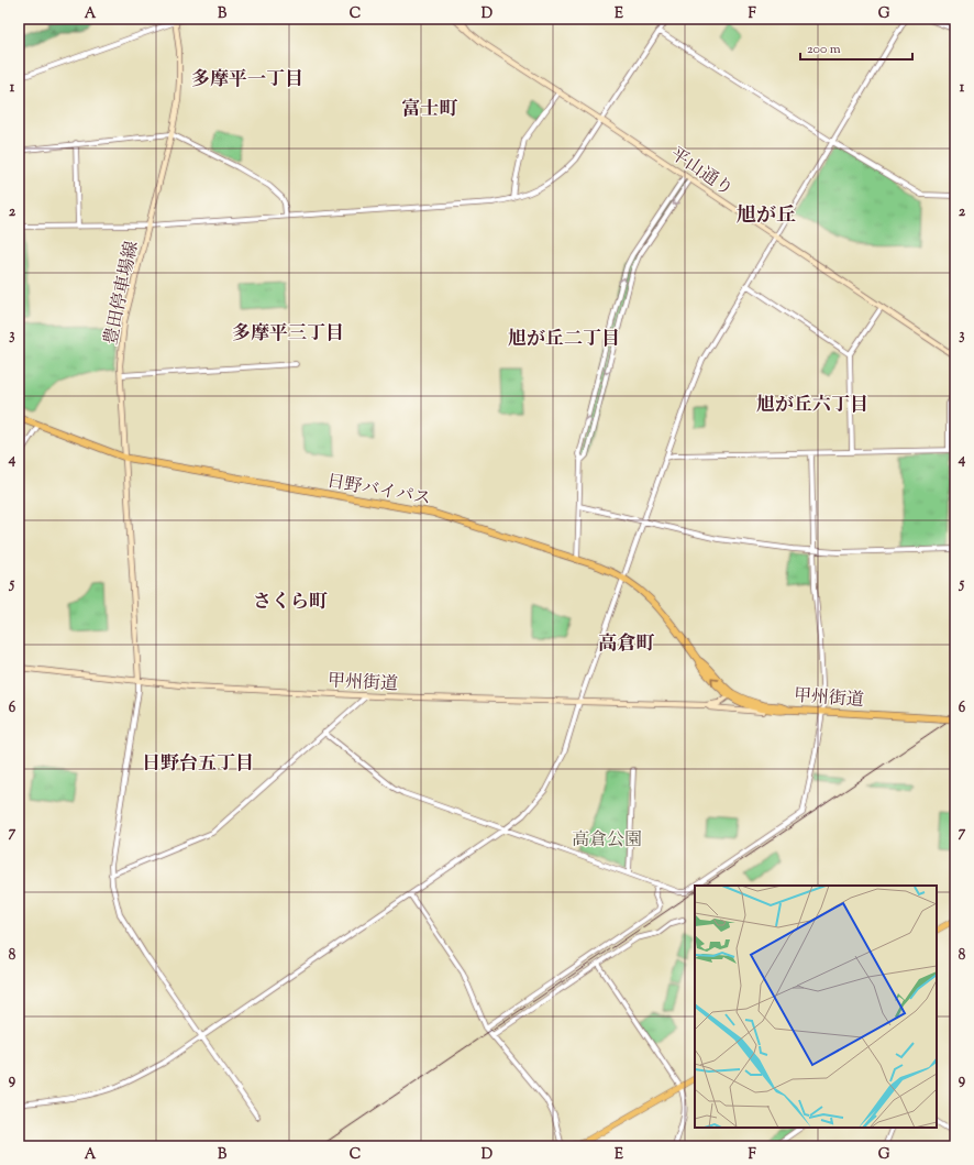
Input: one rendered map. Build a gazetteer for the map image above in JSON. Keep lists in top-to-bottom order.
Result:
{
  "streets": {
    "highway": ["日野バイパス", "甲州街道"],
    "main road": ["平山通り", "豊田停車場線"]
  },
  "crossings": [
    ["豊田停車場線", "日野バイパス"],
    ["豊田停車場線", "甲州街道"],
    ["日野バイパス", "甲州街道"]
  ],
  "districts": [
    "多摩平一丁目",
    "富士町",
    "旭が丘",
    "多摩平三丁目",
    "旭が丘二丁目",
    "旭が丘六丁目",
    "さくら町",
    "高倉町",
    "日野台五丁目"
  ],
  "parks": ["高倉公園"],
  "scale_bar": "200 m",
  "grid": {
    "columns": [
      "A",
      "B",
      "C",
      "D",
      "E",
      "F",
      "G"
    ],
    "rows": [
      "1",
      "2",
      "3",
      "4",
      "5",
      "6",
      "7",
      "8",
      "9"
    ]
  }
}
